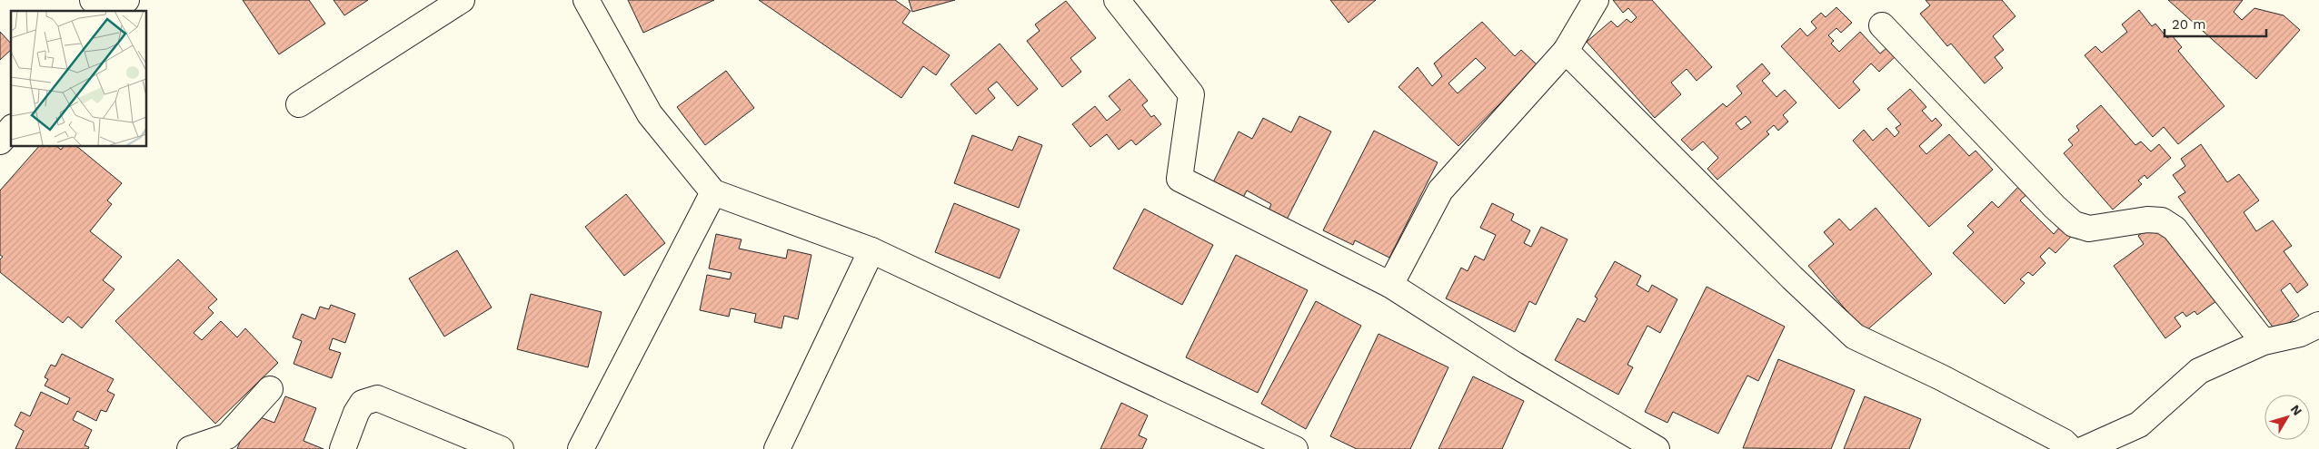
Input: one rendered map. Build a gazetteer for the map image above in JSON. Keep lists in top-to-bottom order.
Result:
{
  "scale_bar": "20 m",
  "north": "top right"
}
